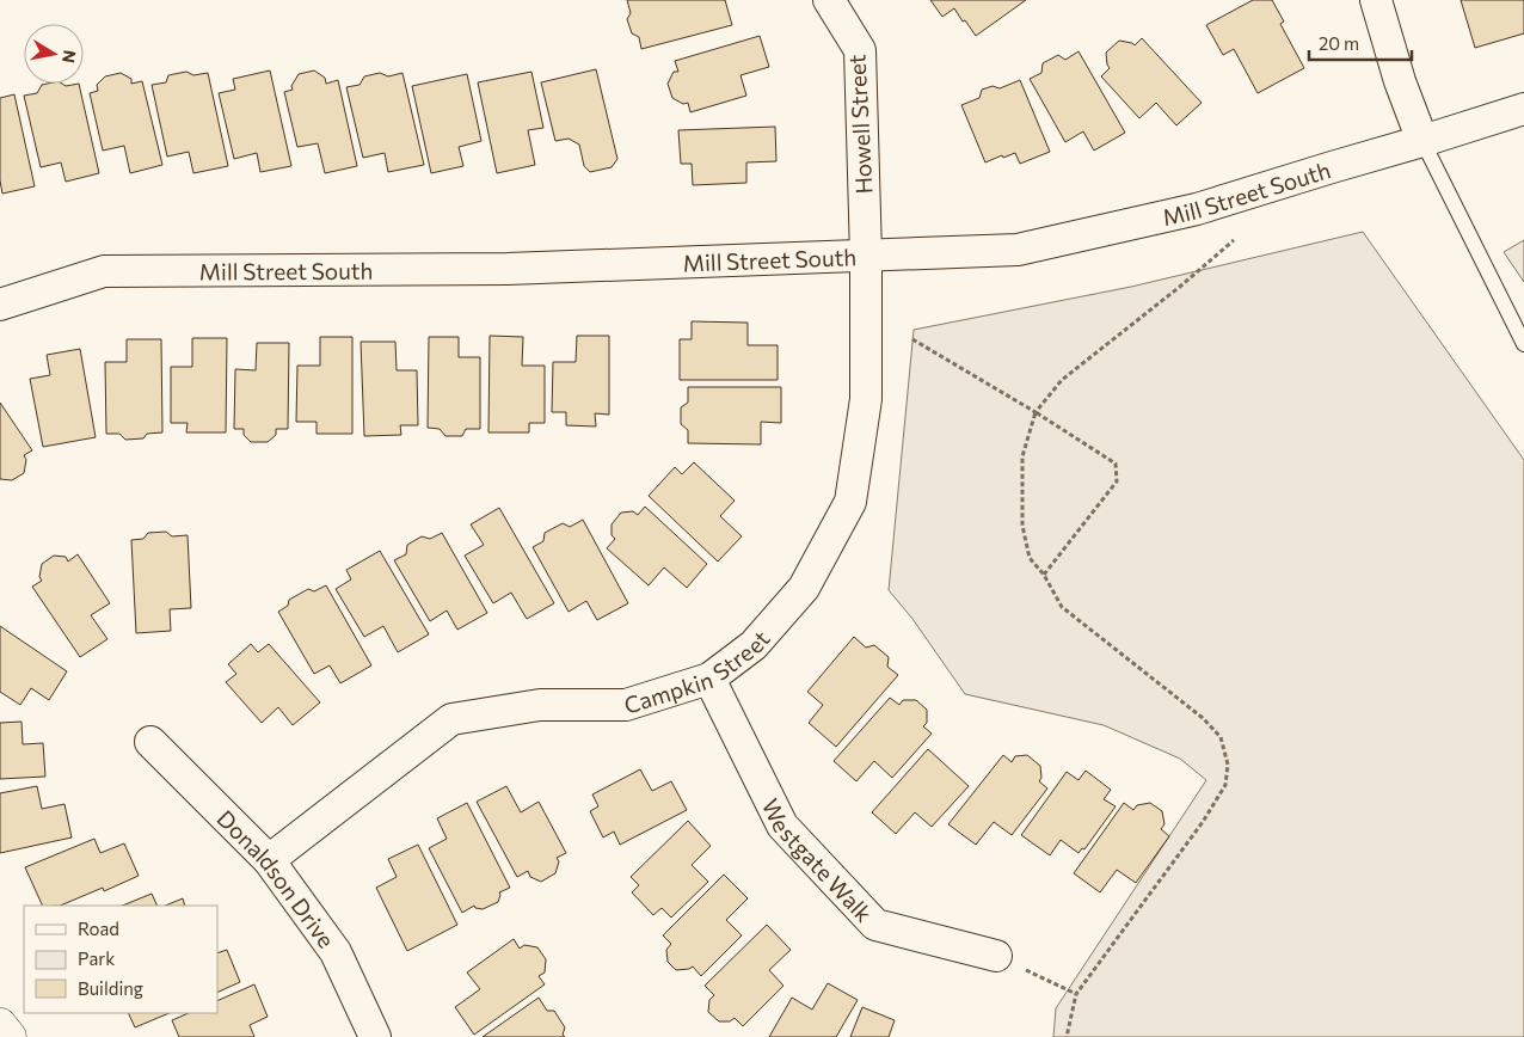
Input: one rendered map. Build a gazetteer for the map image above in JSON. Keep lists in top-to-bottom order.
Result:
{
  "streets": {
    "street": [
      "Howell Street",
      "Mill Street South",
      "Campkin Street",
      "Westgate Walk",
      "Donaldson Drive"
    ]
  },
  "crossings": [
    ["Howell Street", "Mill Street South"],
    ["Howell Street", "Campkin Street"],
    ["Mill Street South", "Campkin Street"],
    ["Campkin Street", "Westgate Walk"],
    ["Campkin Street", "Donaldson Drive"]
  ],
  "legend": ["Road", "Park", "Building"],
  "scale_bar": "20 m",
  "north": "right"
}
